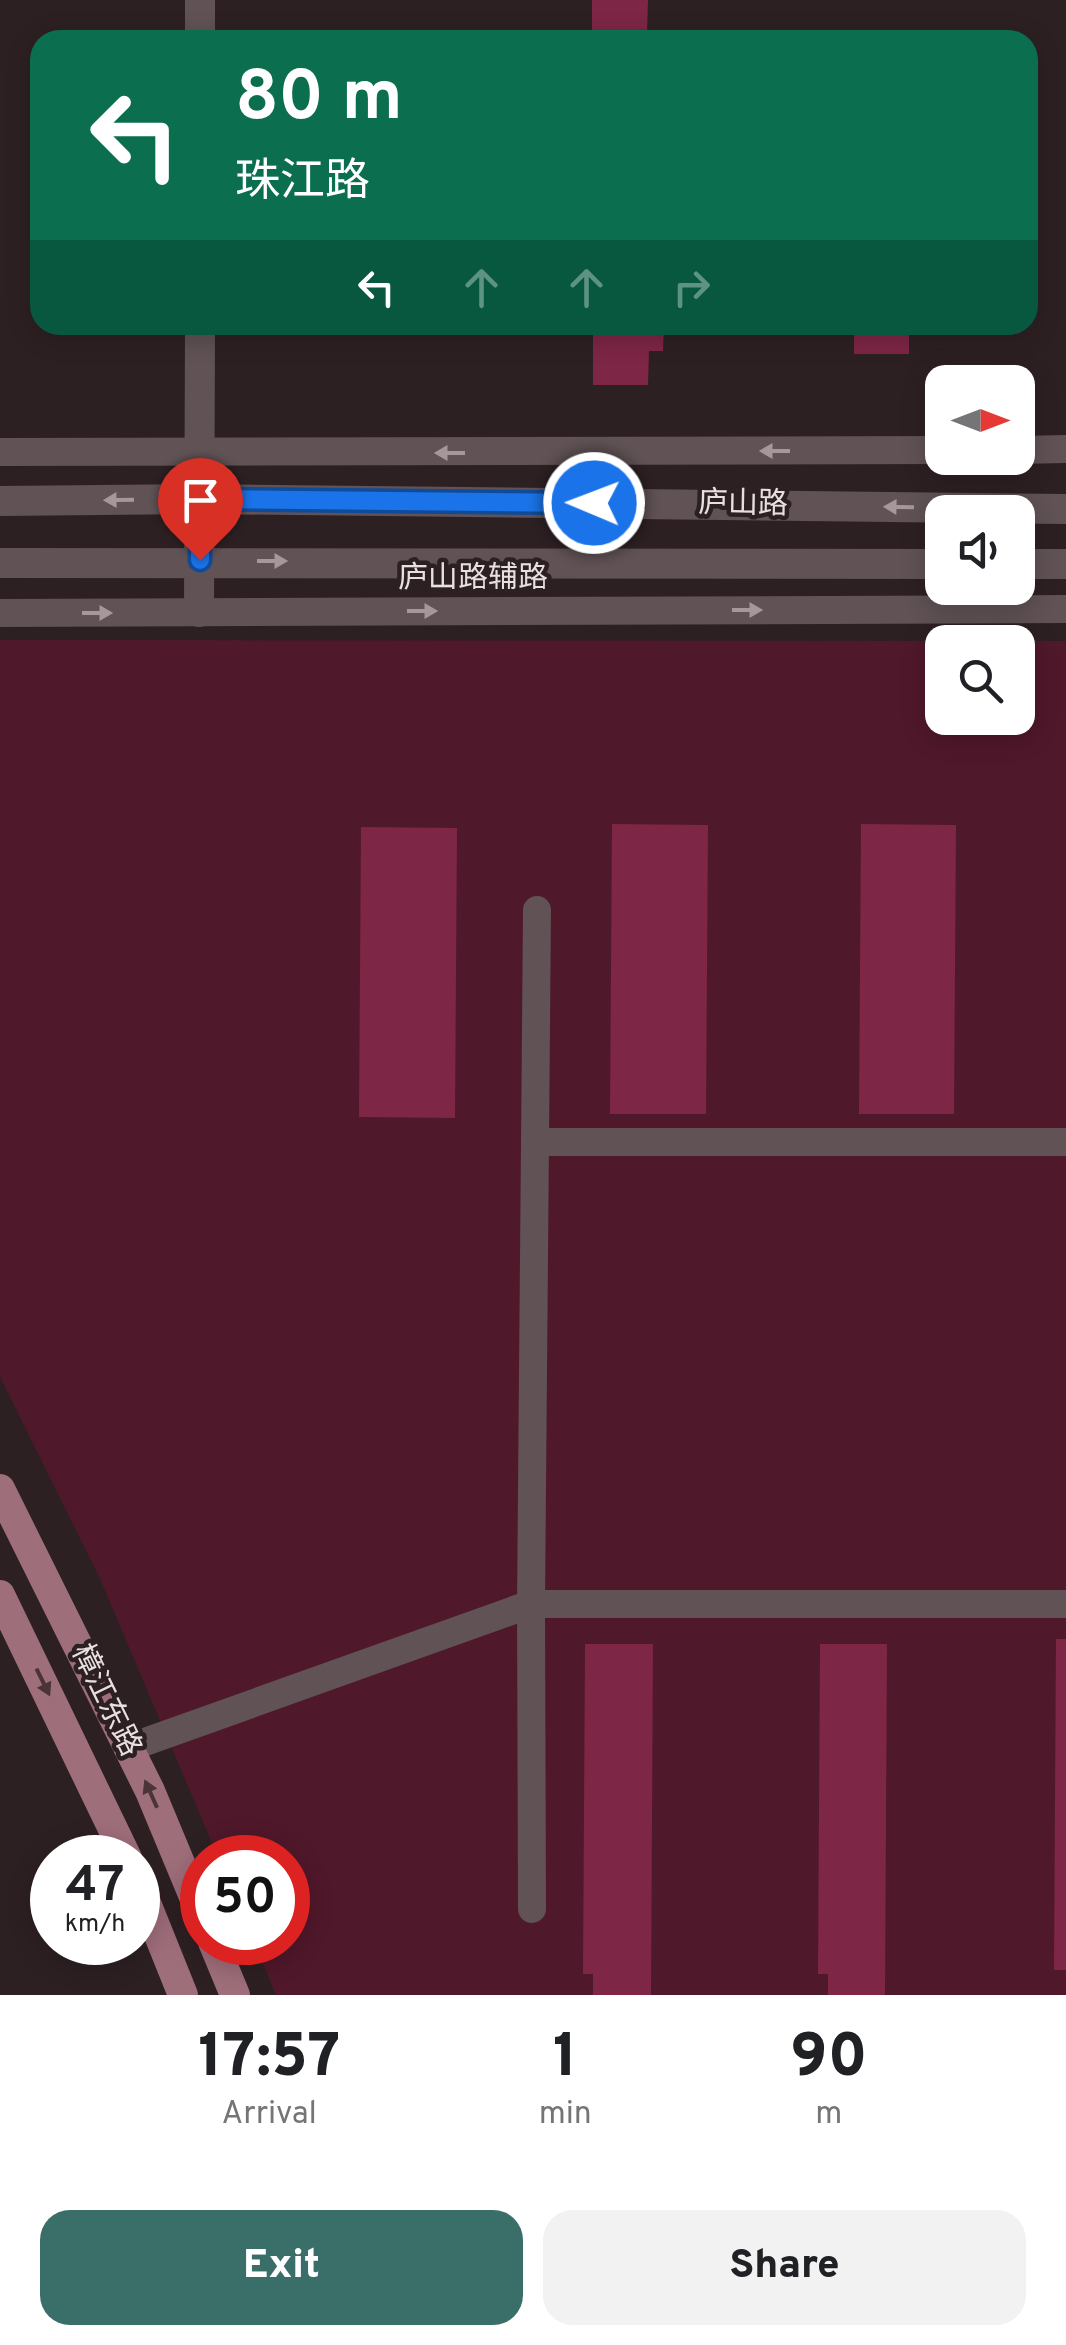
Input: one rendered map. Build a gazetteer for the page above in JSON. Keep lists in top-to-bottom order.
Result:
{
  "streets": {
    "main road": ["庐山路", "樟江东路"],
    "street": ["庐山路辅路"]
  },
  "north": "right",
  "page": {
    "turn": ["80 m", "珠江路"],
    "speed": "47 km/h",
    "limit": "50",
    "eta": [
      "17:57",
      "Arrival",
      "1",
      "min",
      "90",
      "m"
    ],
    "buttons": ["Exit", "Share"]
  }
}
